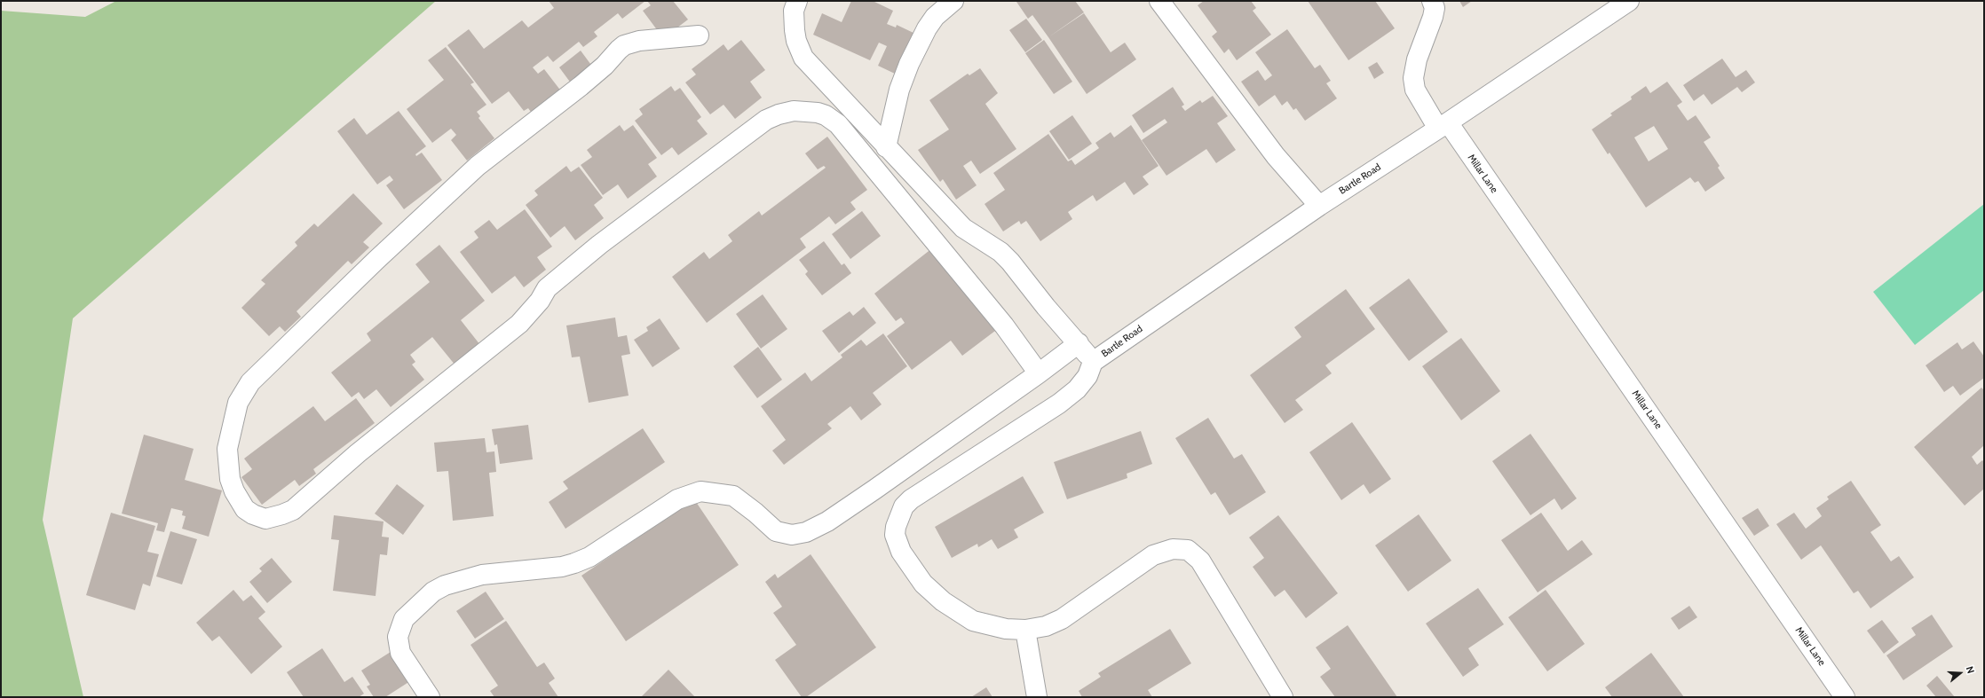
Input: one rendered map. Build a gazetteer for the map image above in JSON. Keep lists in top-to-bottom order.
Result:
{
  "streets": {
    "street": ["Millar Lane", "Bartle Road"]
  },
  "crossings": [
    ["Millar Lane", "Bartle Road"]
  ],
  "north": "right"
}
